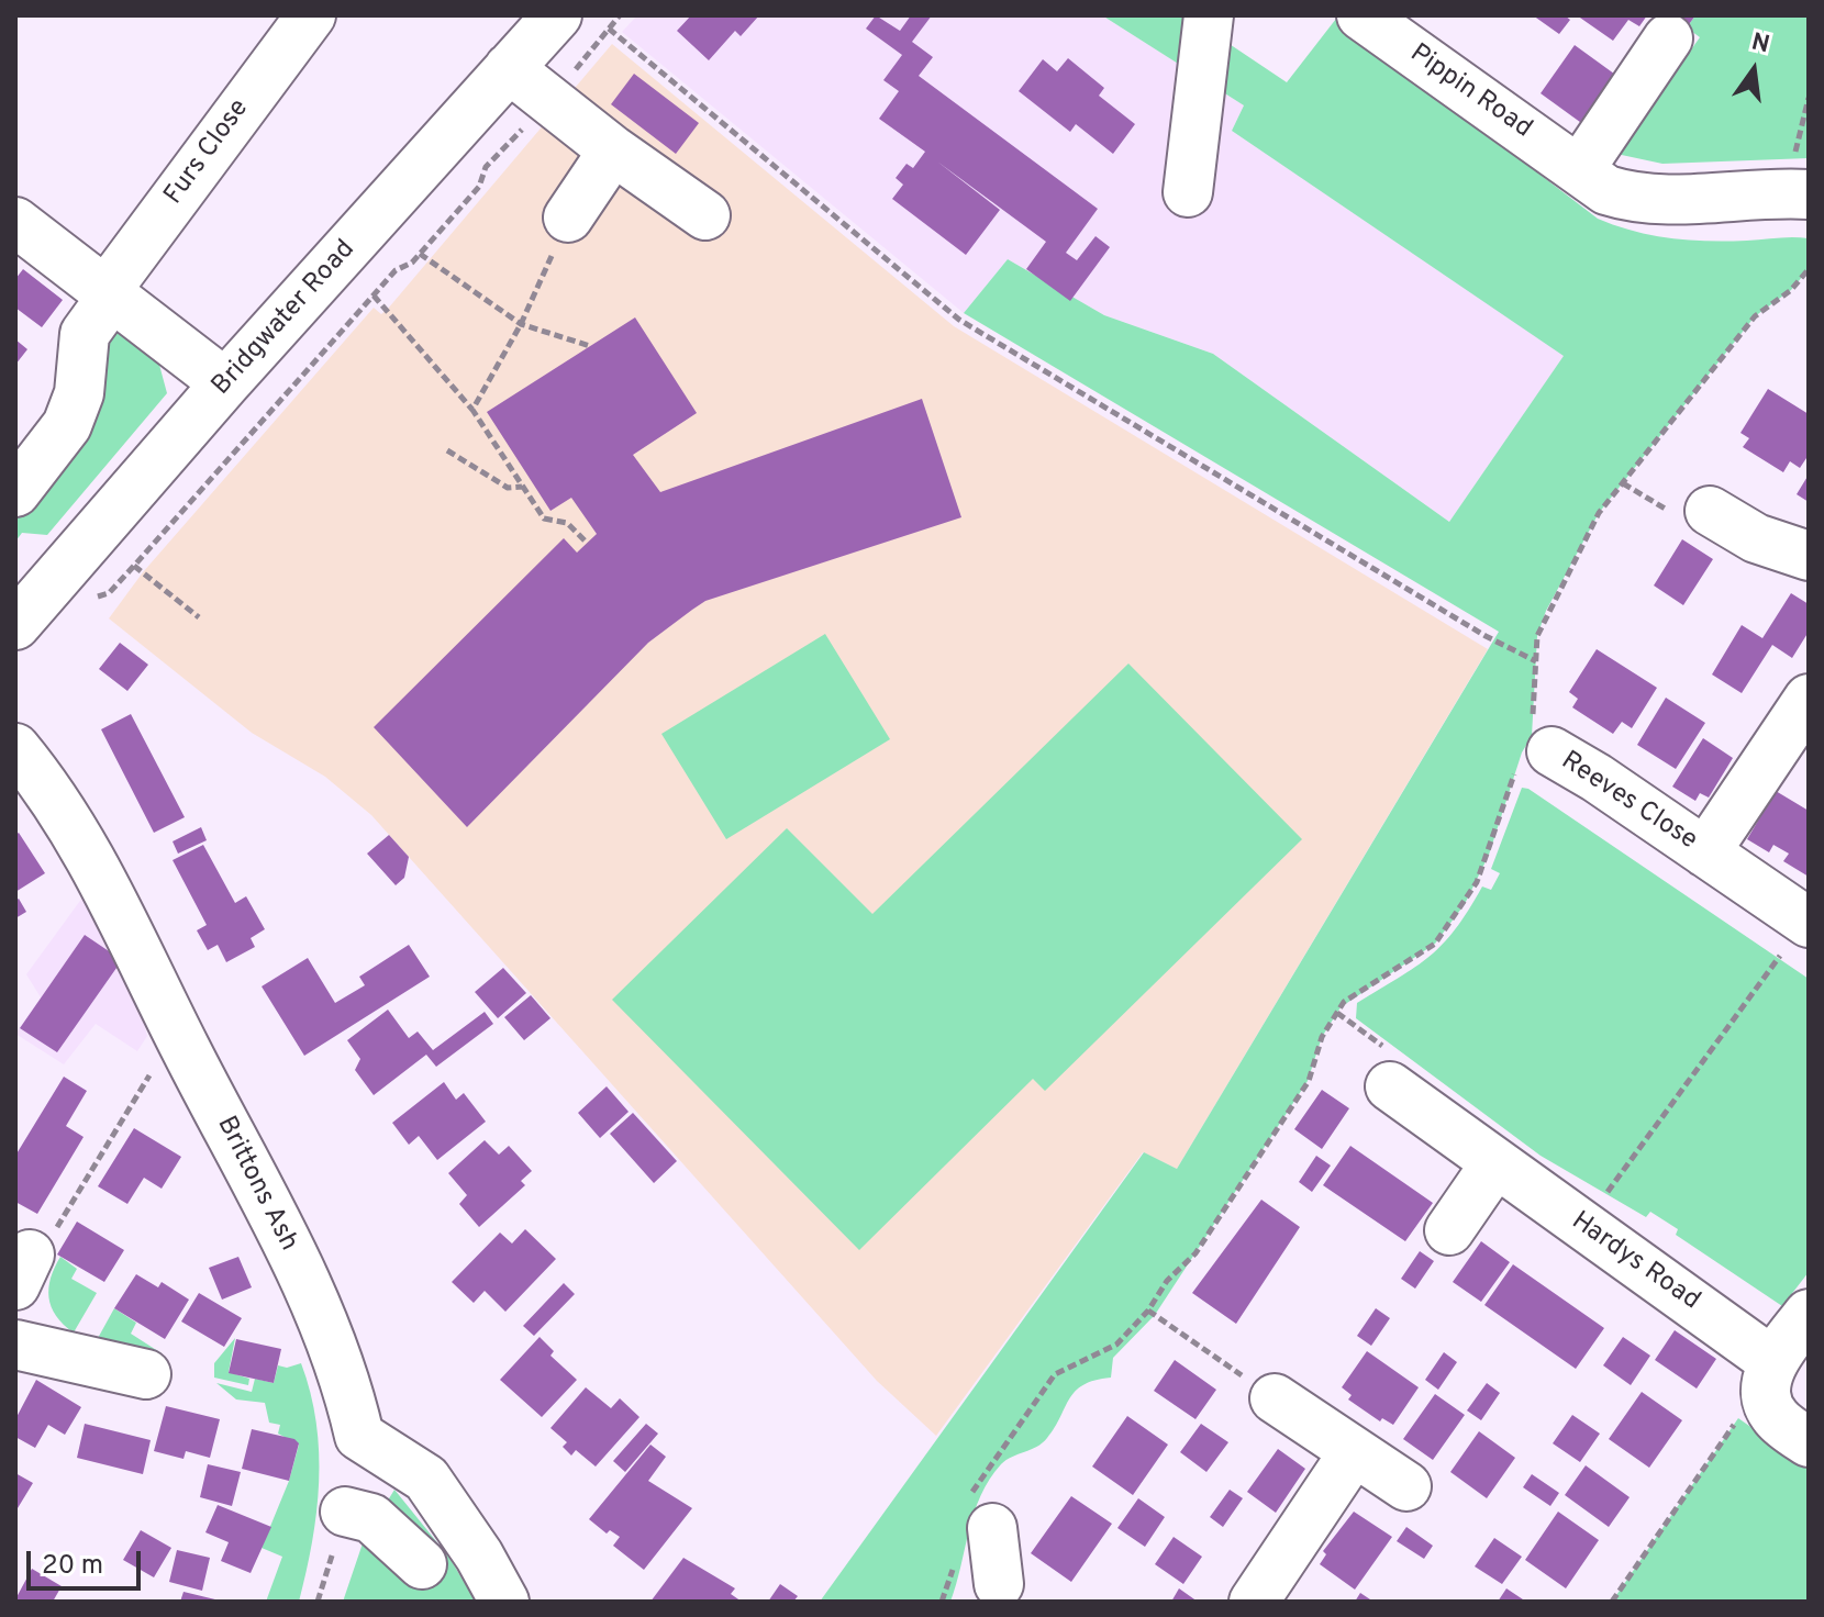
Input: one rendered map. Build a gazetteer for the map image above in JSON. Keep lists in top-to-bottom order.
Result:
{
  "streets": {
    "street": [
      "Pippin Road",
      "Furs Close",
      "Bridgwater Road",
      "Reeves Close",
      "Brittons Ash",
      "Hardys Road"
    ]
  },
  "scale_bar": "20 m",
  "north": "top"
}
